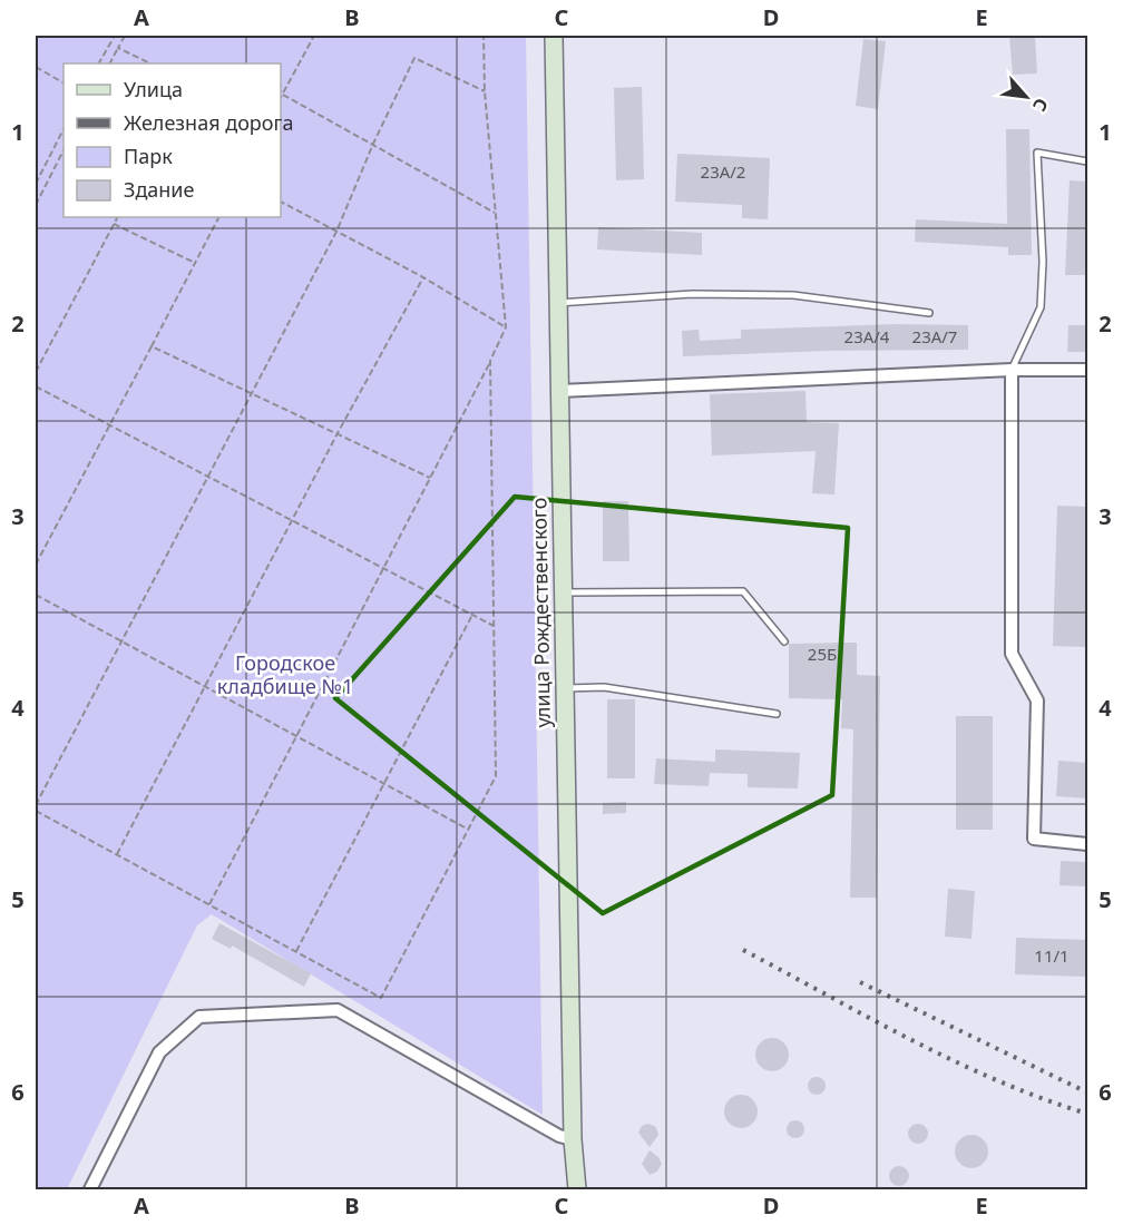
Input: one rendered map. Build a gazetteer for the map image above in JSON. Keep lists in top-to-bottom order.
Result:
{
  "streets": {
    "main road": ["улица Рождественского"]
  },
  "parks": ["Городское кладбище №1"],
  "house_numbers": [
    "23А/2",
    "23А/4",
    "23А/7",
    "25Б",
    "11/1"
  ],
  "legend": [
    "Улица",
    "Железная дорога",
    "Парк",
    "Здание"
  ],
  "north": "bottom right",
  "grid": {
    "columns": [
      "A",
      "B",
      "C",
      "D",
      "E"
    ],
    "rows": [
      "1",
      "2",
      "3",
      "4",
      "5",
      "6"
    ]
  }
}
